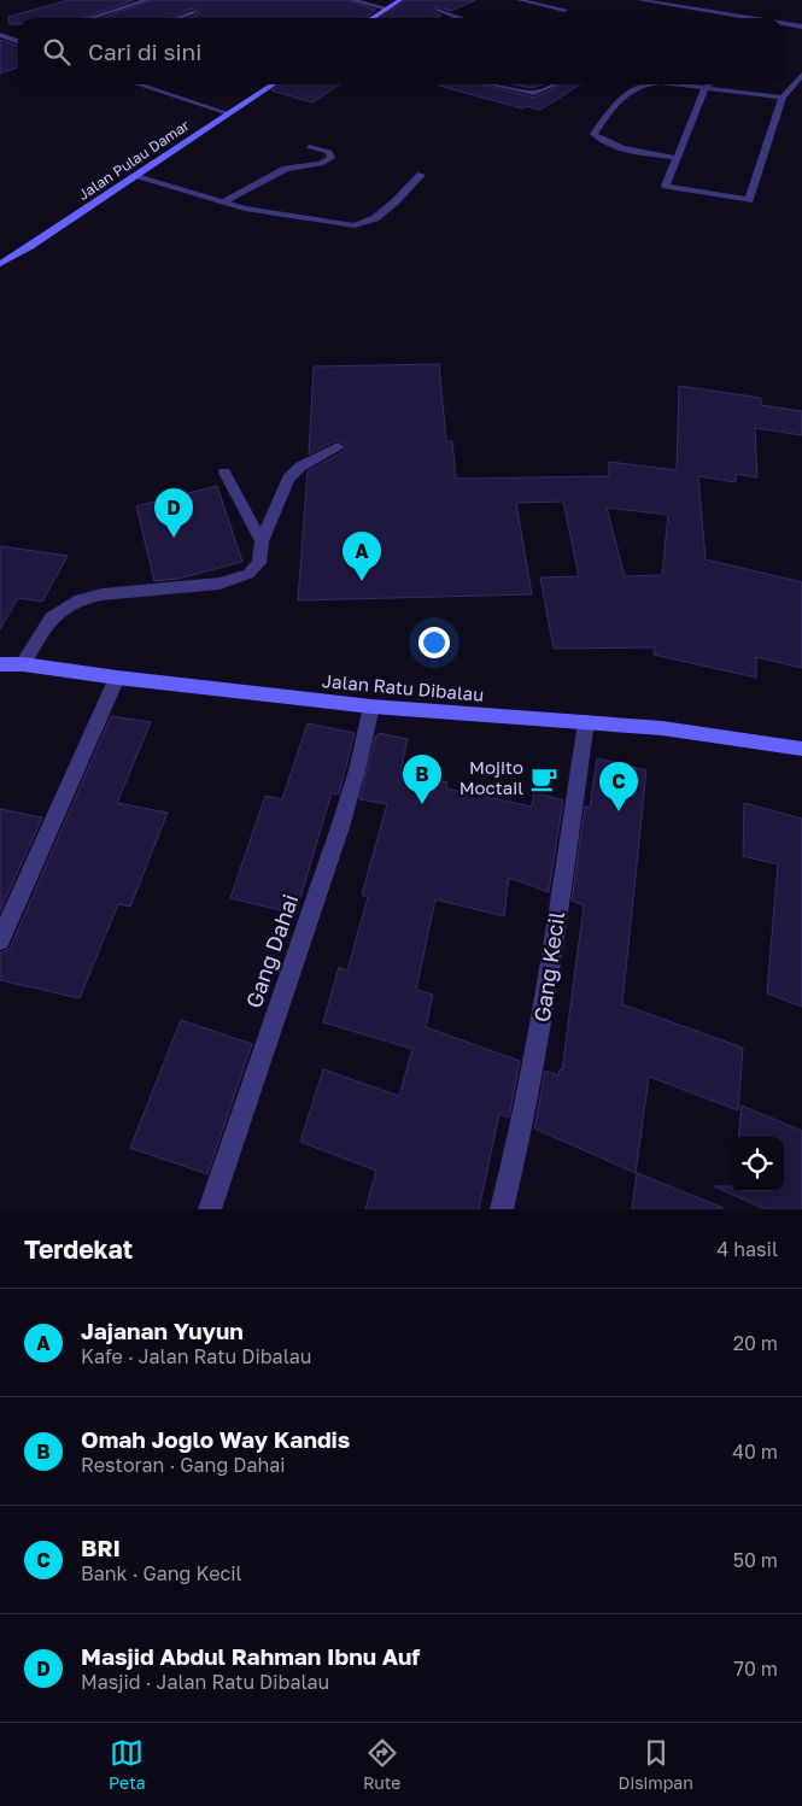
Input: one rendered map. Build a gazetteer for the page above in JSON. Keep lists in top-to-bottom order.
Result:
{
  "streets": {
    "street": [
      "Jalan Pulau Damar",
      "Jalan Ratu Dibalau",
      "Gang Dahai",
      "Gang Kecil"
    ]
  },
  "crossings": [
    ["Jalan Ratu Dibalau", "Gang Dahai"],
    ["Jalan Ratu Dibalau", "Gang Kecil"]
  ],
  "places": {
    "cafe": ["Mojito Moctail"]
  },
  "page": {
    "search": "Cari di sini",
    "pins": [
      "D",
      "A",
      "B",
      "C"
    ],
    "heading": ["Terdekat", "4 hasil"],
    "list": [
      {
        "mark": "A",
        "name": "Jajanan Yuyun",
        "note": "Kafe · Jalan Ratu Dibalau",
        "value": "20 m"
      },
      {
        "mark": "B",
        "name": "Omah Joglo Way Kandis",
        "note": "Restoran · Gang Dahai",
        "value": "40 m"
      },
      {
        "mark": "C",
        "name": "BRI",
        "note": "Bank · Gang Kecil",
        "value": "50 m"
      },
      {
        "mark": "D",
        "name": "Masjid Abdul Rahman Ibnu Auf",
        "note": "Masjid · Jalan Ratu Dibalau",
        "value": "70 m"
      }
    ],
    "nav": ["Peta", "Rute", "Disimpan"]
  }
}
